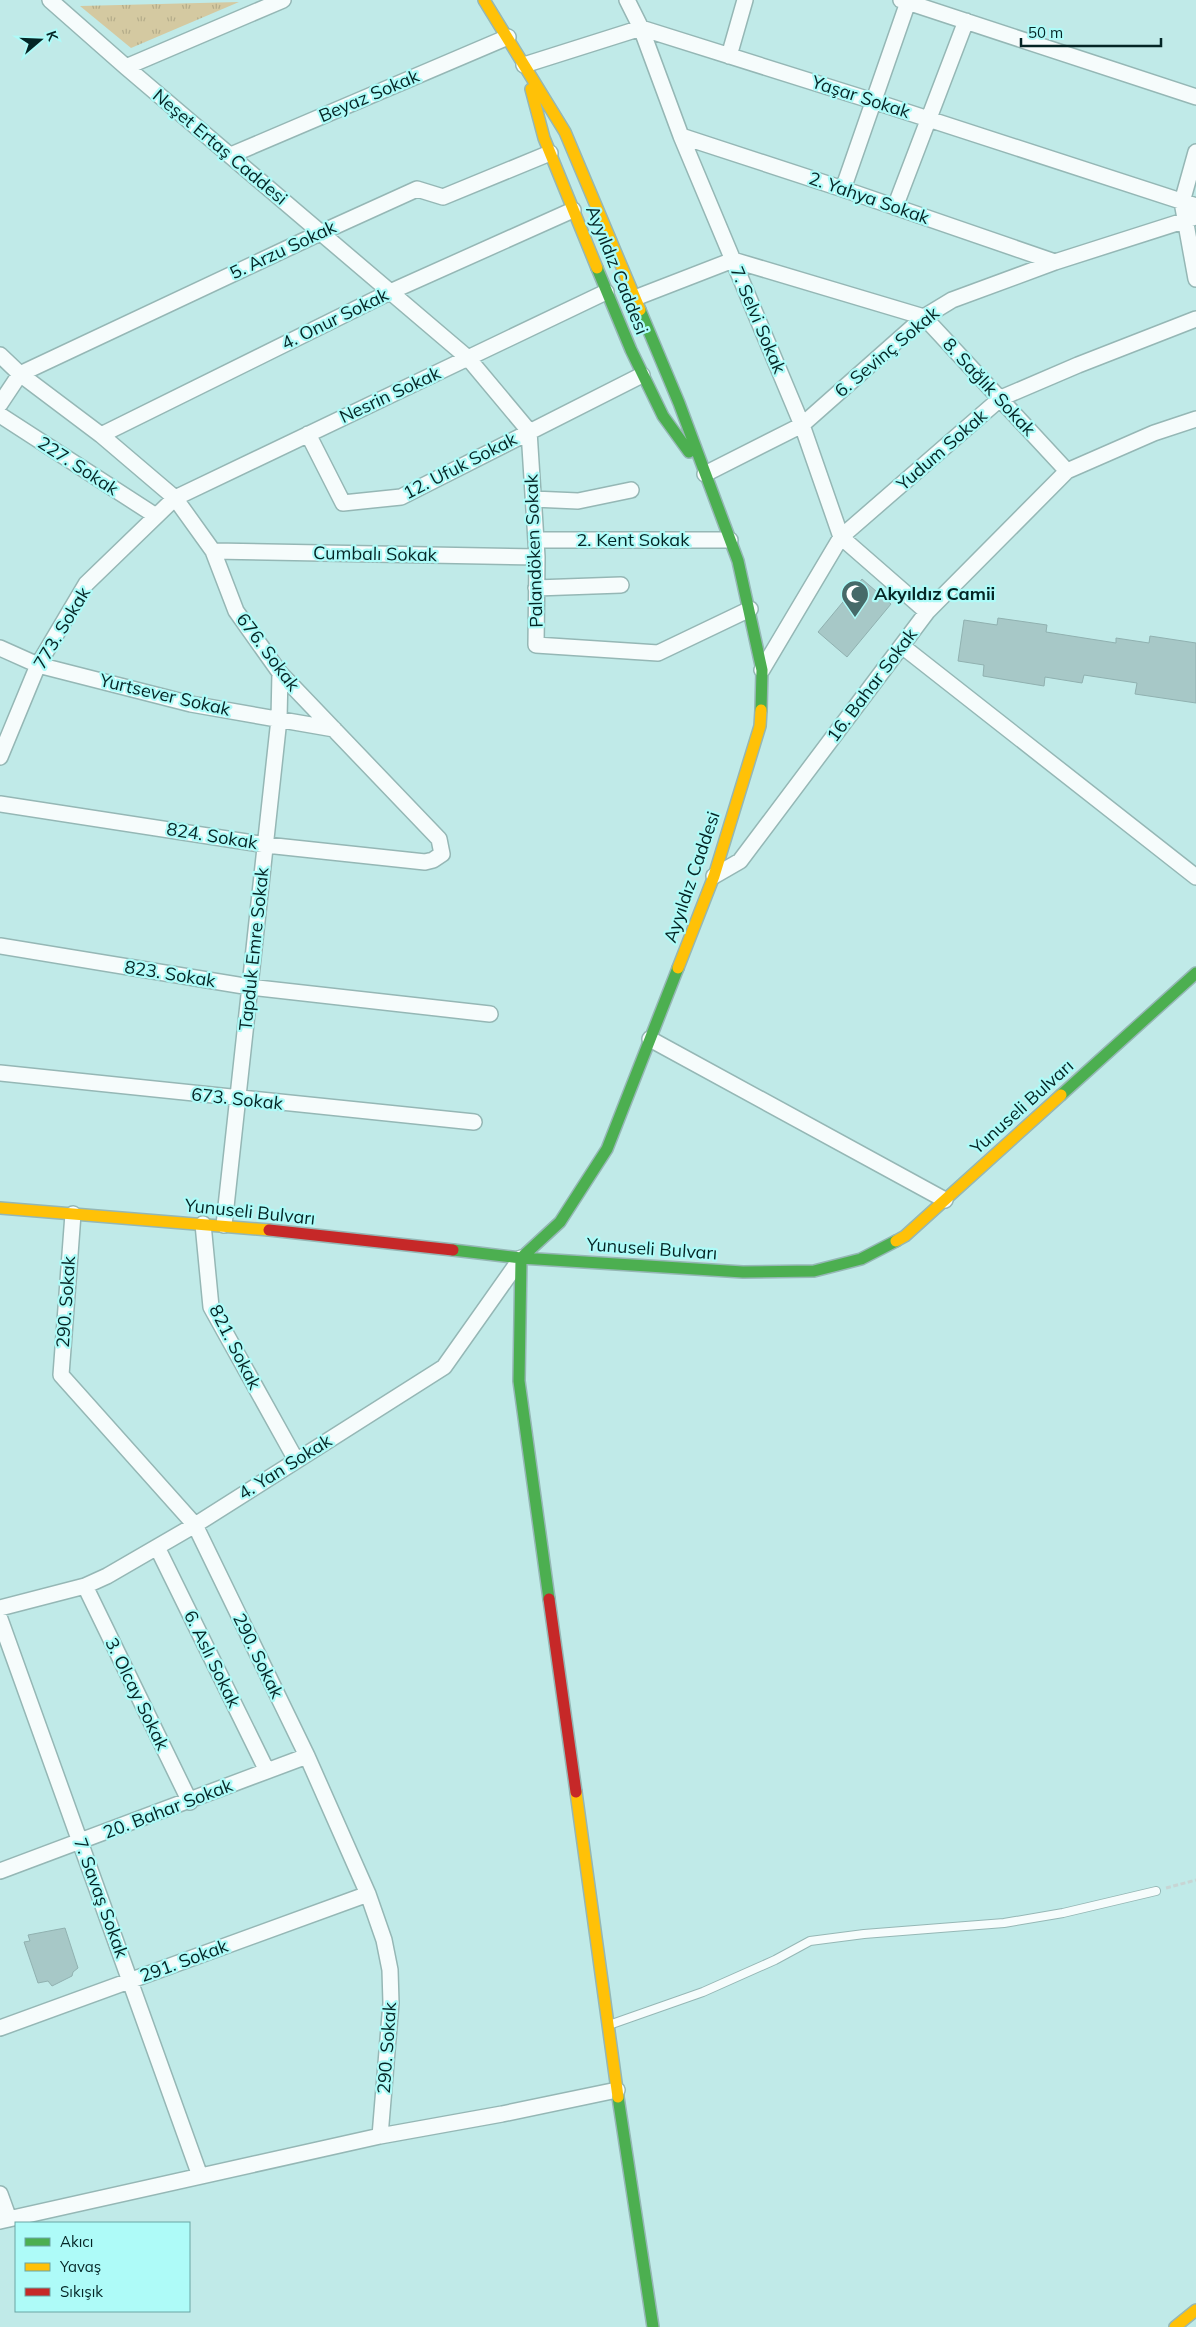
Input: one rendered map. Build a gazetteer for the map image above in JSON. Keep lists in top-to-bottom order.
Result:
{
  "streets": {
    "main road": ["Ayyıldız Caddesi", "Yunuseli Bulvarı"],
    "street": [
      "Beyaz Sokak",
      "Yaşar Sokak",
      "Neşet Ertaş Caddesi",
      "2. Yahya Sokak",
      "5. Arzu Sokak",
      "4. Onur Sokak",
      "7. Selvi Sokak",
      "6. Sevinç Sokak",
      "8. Sağlık Sokak",
      "Nesrin Sokak",
      "Yudum Sokak",
      "227. Sokak",
      "12. Ufuk Sokak",
      "2. Kent Sokak",
      "Palandöken Sokak",
      "Cumbalı Sokak",
      "773. Sokak",
      "676. Sokak",
      "16. Bahar Sokak",
      "Yurtsever Sokak",
      "824. Sokak",
      "Tapduk Emre Sokak",
      "823. Sokak",
      "673. Sokak",
      "290. Sokak",
      "821. Sokak",
      "4. Yan Sokak",
      "6. Aslı Sokak",
      "3. Olcay Sokak",
      "20. Bahar Sokak",
      "7. Savaş Sokak",
      "291. Sokak"
    ]
  },
  "crossings": [
    ["Beyaz Sokak", "Neşet Ertaş Caddesi"],
    ["Beyaz Sokak", "Ayyıldız Caddesi"],
    ["Yaşar Sokak", "7. Selvi Sokak"],
    ["Neşet Ertaş Caddesi", "5. Arzu Sokak"],
    ["Neşet Ertaş Caddesi", "4. Onur Sokak"],
    ["2. Yahya Sokak", "7. Selvi Sokak"],
    ["2. Yahya Sokak", "6. Sevinç Sokak"],
    ["5. Arzu Sokak", "Ayyıldız Caddesi"],
    ["5. Arzu Sokak", "676. Sokak"],
    ["Ayyıldız Caddesi", "4. Onur Sokak"],
    ["Ayyıldız Caddesi", "6. Sevinç Sokak"],
    ["Ayyıldız Caddesi", "Nesrin Sokak"],
    ["Ayyıldız Caddesi", "Yudum Sokak"],
    ["Ayyıldız Caddesi", "12. Ufuk Sokak"],
    ["Ayyıldız Caddesi", "2. Kent Sokak"],
    ["Ayyıldız Caddesi", "Palandöken Sokak"],
    ["Ayyıldız Caddesi", "16. Bahar Sokak"],
    ["Ayyıldız Caddesi", "Yunuseli Bulvarı"],
    ["Ayyıldız Caddesi", "4. Yan Sokak"],
    ["4. Onur Sokak", "676. Sokak"],
    ["7. Selvi Sokak", "6. Sevinç Sokak"],
    ["7. Selvi Sokak", "8. Sağlık Sokak"],
    ["7. Selvi Sokak", "Yudum Sokak"],
    ["7. Selvi Sokak", "16. Bahar Sokak"],
    ["6. Sevinç Sokak", "8. Sağlık Sokak"],
    ["8. Sağlık Sokak", "Yudum Sokak"],
    ["8. Sağlık Sokak", "16. Bahar Sokak"],
    ["Nesrin Sokak", "12. Ufuk Sokak"],
    ["Nesrin Sokak", "773. Sokak"],
    ["Nesrin Sokak", "676. Sokak"],
    ["227. Sokak", "773. Sokak"],
    ["12. Ufuk Sokak", "Palandöken Sokak"],
    ["2. Kent Sokak", "Palandöken Sokak"],
    ["Palandöken Sokak", "Cumbalı Sokak"],
    ["Cumbalı Sokak", "676. Sokak"],
    ["773. Sokak", "676. Sokak"],
    ["773. Sokak", "Yurtsever Sokak"],
    ["676. Sokak", "Yurtsever Sokak"],
    ["676. Sokak", "824. Sokak"],
    ["676. Sokak", "Tapduk Emre Sokak"],
    ["Yurtsever Sokak", "Tapduk Emre Sokak"],
    ["824. Sokak", "Tapduk Emre Sokak"],
    ["Tapduk Emre Sokak", "823. Sokak"],
    ["Tapduk Emre Sokak", "673. Sokak"],
    ["Tapduk Emre Sokak", "Yunuseli Bulvarı"],
    ["Yunuseli Bulvarı", "290. Sokak"],
    ["Yunuseli Bulvarı", "821. Sokak"],
    ["Yunuseli Bulvarı", "4. Yan Sokak"],
    ["290. Sokak", "4. Yan Sokak"],
    ["290. Sokak", "20. Bahar Sokak"],
    ["290. Sokak", "291. Sokak"],
    ["821. Sokak", "4. Yan Sokak"],
    ["4. Yan Sokak", "6. Aslı Sokak"],
    ["4. Yan Sokak", "3. Olcay Sokak"],
    ["6. Aslı Sokak", "20. Bahar Sokak"],
    ["3. Olcay Sokak", "20. Bahar Sokak"],
    ["20. Bahar Sokak", "7. Savaş Sokak"],
    ["7. Savaş Sokak", "291. Sokak"]
  ],
  "places": {
    "mosque": ["Akyıldız Camii"]
  },
  "legend": ["Akıcı", "Yavaş", "Sıkışık"],
  "scale_bar": "50 m",
  "north": "right"
}
